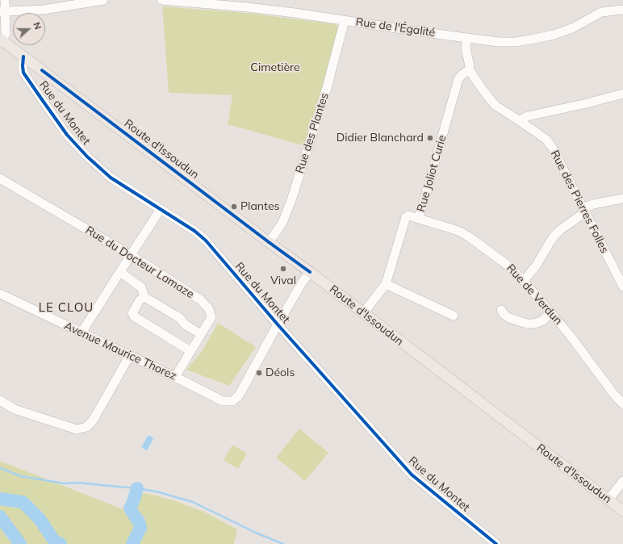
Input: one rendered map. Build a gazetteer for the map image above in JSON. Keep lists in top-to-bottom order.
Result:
{
  "streets": {
    "main road": ["Route d'Issoudun"],
    "street": [
      "Rue de l'Égalité",
      "Rue du Montet",
      "Rue des Plantes",
      "Rue Joliot Curie",
      "Rue des Pierres Folles",
      "Rue du Docteur Lamaze",
      "Rue de Verdun",
      "Avenue Maurice Thorez"
    ]
  },
  "crossings": [
    ["Rue de l'Égalité", "Rue des Plantes"],
    ["Rue de l'Égalité", "Rue des Pierres Folles"],
    ["Rue du Montet", "Route d'Issoudun"],
    ["Rue du Montet", "Avenue Maurice Thorez"],
    ["Rue des Plantes", "Route d'Issoudun"],
    ["Route d'Issoudun", "Rue Joliot Curie"],
    ["Rue Joliot Curie", "Rue des Pierres Folles"],
    ["Rue Joliot Curie", "Rue de Verdun"],
    ["Rue du Docteur Lamaze", "Avenue Maurice Thorez"]
  ],
  "districts": ["LE CLOU"],
  "parks": ["Cimetière"],
  "places": [
    "Didier Blanchard",
    "Plantes",
    "Vival",
    "Déols"
  ],
  "north": "right"
}
